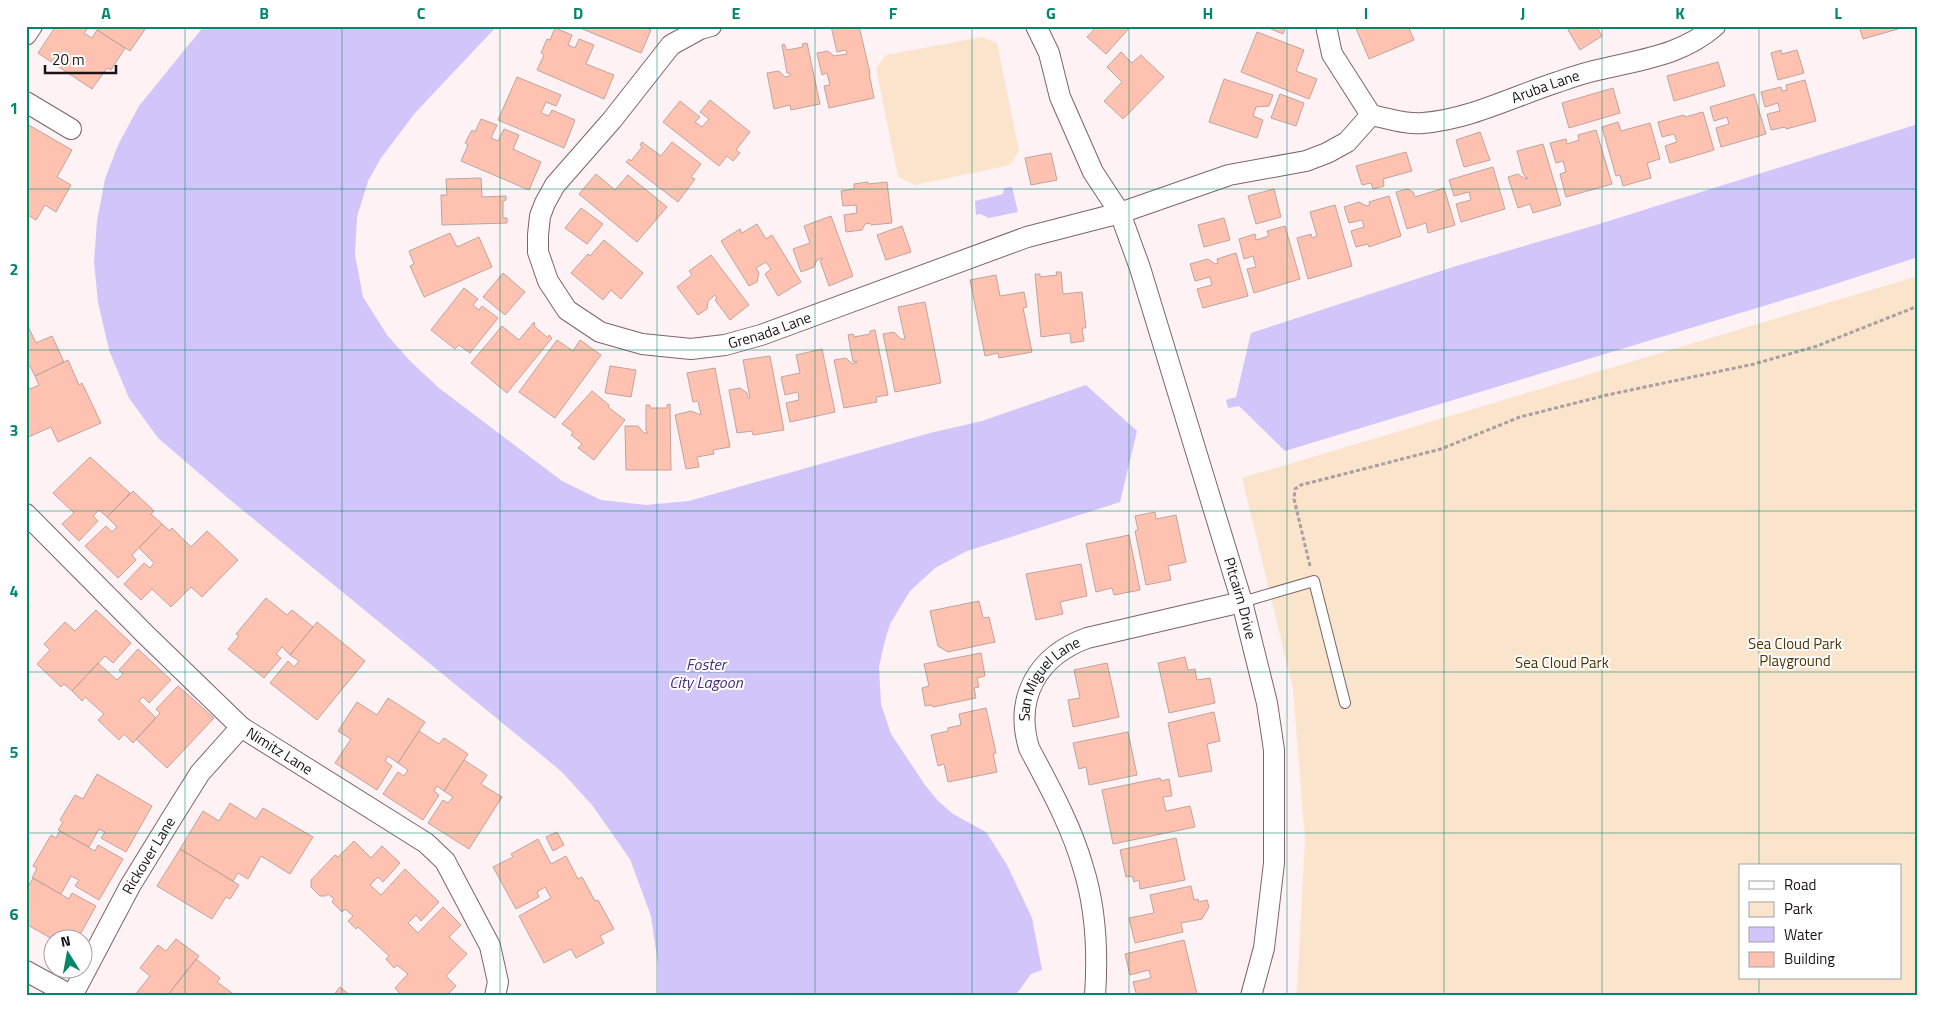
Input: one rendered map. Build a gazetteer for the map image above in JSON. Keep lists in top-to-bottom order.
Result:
{
  "streets": {
    "street": [
      "Aruba Lane",
      "Grenada Lane",
      "Pitcairn Drive",
      "San Miguel Lane",
      "Nimitz Lane",
      "Rickover Lane"
    ]
  },
  "crossings": [
    ["Grenada Lane", "Pitcairn Drive"],
    ["Pitcairn Drive", "San Miguel Lane"],
    ["Nimitz Lane", "Rickover Lane"]
  ],
  "water": ["Foster City Lagoon"],
  "parks": ["Sea Cloud Park Playground", "Sea Cloud Park"],
  "legend": [
    "Road",
    "Park",
    "Water",
    "Building"
  ],
  "scale_bar": "20 m",
  "north": "top",
  "grid": {
    "columns": [
      "A",
      "B",
      "C",
      "D",
      "E",
      "F",
      "G",
      "H",
      "I",
      "J",
      "K",
      "L"
    ],
    "rows": [
      "1",
      "2",
      "3",
      "4",
      "5",
      "6"
    ]
  }
}
